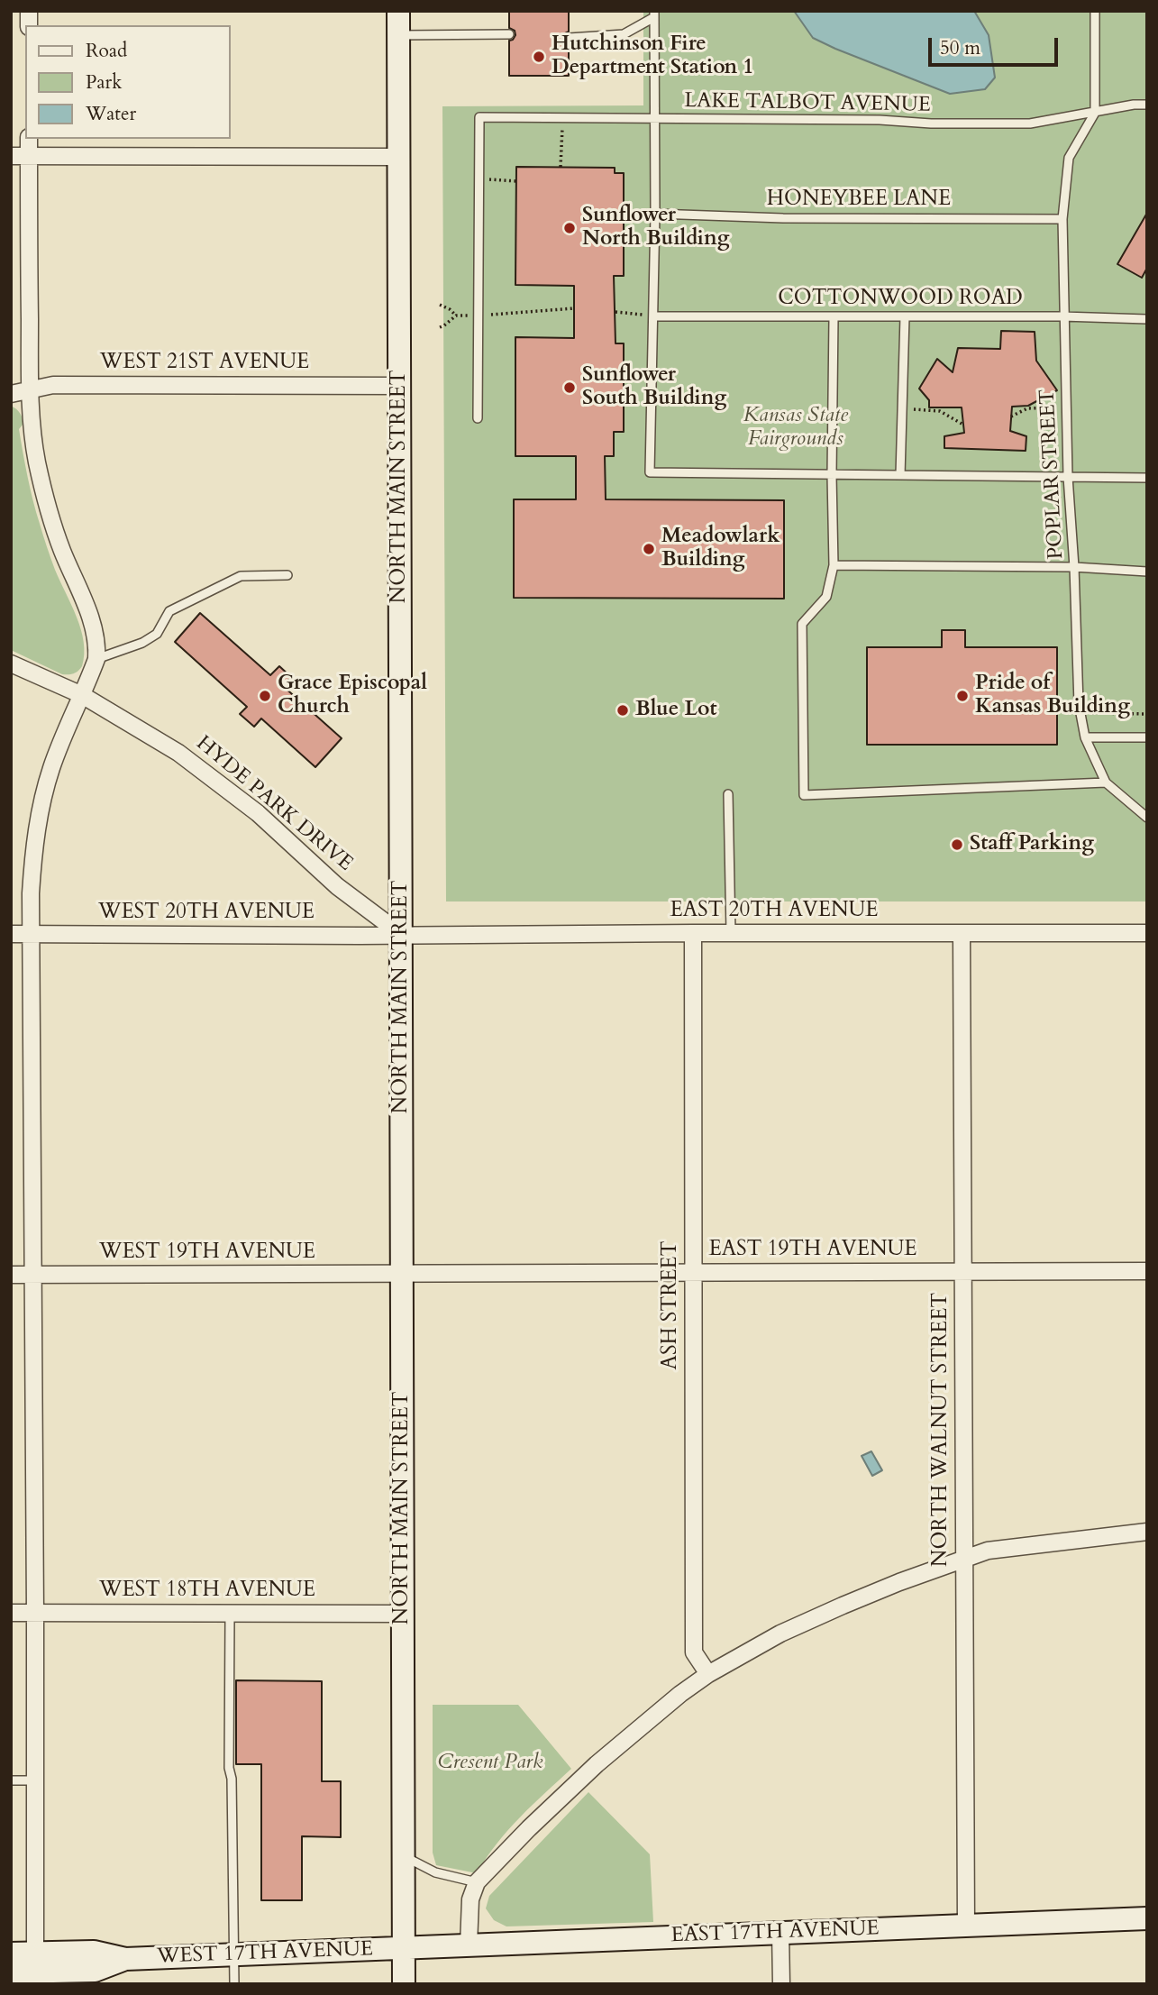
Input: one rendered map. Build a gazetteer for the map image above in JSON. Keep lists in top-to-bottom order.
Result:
{
  "streets": {
    "main road": ["NORTH MAIN STREET", "EAST 17TH AVENUE", "WEST 17TH AVENUE"],
    "street": [
      "WEST 21ST AVENUE",
      "HYDE PARK DRIVE",
      "EAST 20TH AVENUE",
      "WEST 20TH AVENUE",
      "EAST 19TH AVENUE",
      "WEST 19TH AVENUE",
      "ASH STREET",
      "NORTH WALNUT STREET",
      "WEST 18TH AVENUE"
    ],
    "lane": [
      "LAKE TALBOT AVENUE",
      "HONEYBEE LANE",
      "COTTONWOOD ROAD",
      "POPLAR STREET"
    ]
  },
  "crossings": [
    ["LAKE TALBOT AVENUE", "POPLAR STREET"],
    ["HONEYBEE LANE", "POPLAR STREET"],
    ["COTTONWOOD ROAD", "POPLAR STREET"],
    ["WEST 21ST AVENUE", "NORTH MAIN STREET"],
    ["NORTH MAIN STREET", "HYDE PARK DRIVE"],
    ["NORTH MAIN STREET", "EAST 20TH AVENUE"],
    ["NORTH MAIN STREET", "WEST 20TH AVENUE"],
    ["NORTH MAIN STREET", "EAST 19TH AVENUE"],
    ["NORTH MAIN STREET", "WEST 19TH AVENUE"],
    ["NORTH MAIN STREET", "WEST 18TH AVENUE"],
    ["NORTH MAIN STREET", "EAST 17TH AVENUE"],
    ["NORTH MAIN STREET", "WEST 17TH AVENUE"],
    ["HYDE PARK DRIVE", "EAST 20TH AVENUE"],
    ["HYDE PARK DRIVE", "WEST 20TH AVENUE"],
    ["EAST 20TH AVENUE", "WEST 20TH AVENUE"],
    ["EAST 20TH AVENUE", "ASH STREET"],
    ["EAST 20TH AVENUE", "NORTH WALNUT STREET"],
    ["EAST 19TH AVENUE", "WEST 19TH AVENUE"],
    ["EAST 19TH AVENUE", "ASH STREET"],
    ["EAST 19TH AVENUE", "NORTH WALNUT STREET"],
    ["NORTH WALNUT STREET", "EAST 17TH AVENUE"],
    ["EAST 17TH AVENUE", "WEST 17TH AVENUE"]
  ],
  "parks": ["Kansas State Fairgrounds", "Cresent Park"],
  "places": [
    "Hutchinson Fire Department Station 1",
    "Sunflower North Building",
    "Sunflower South Building",
    "Meadowlark Building",
    "Grace Episcopal Church",
    "Pride of Kansas Building",
    "Blue Lot",
    "Staff Parking"
  ],
  "legend": ["Road", "Park", "Water"],
  "scale_bar": "50 m"
}
